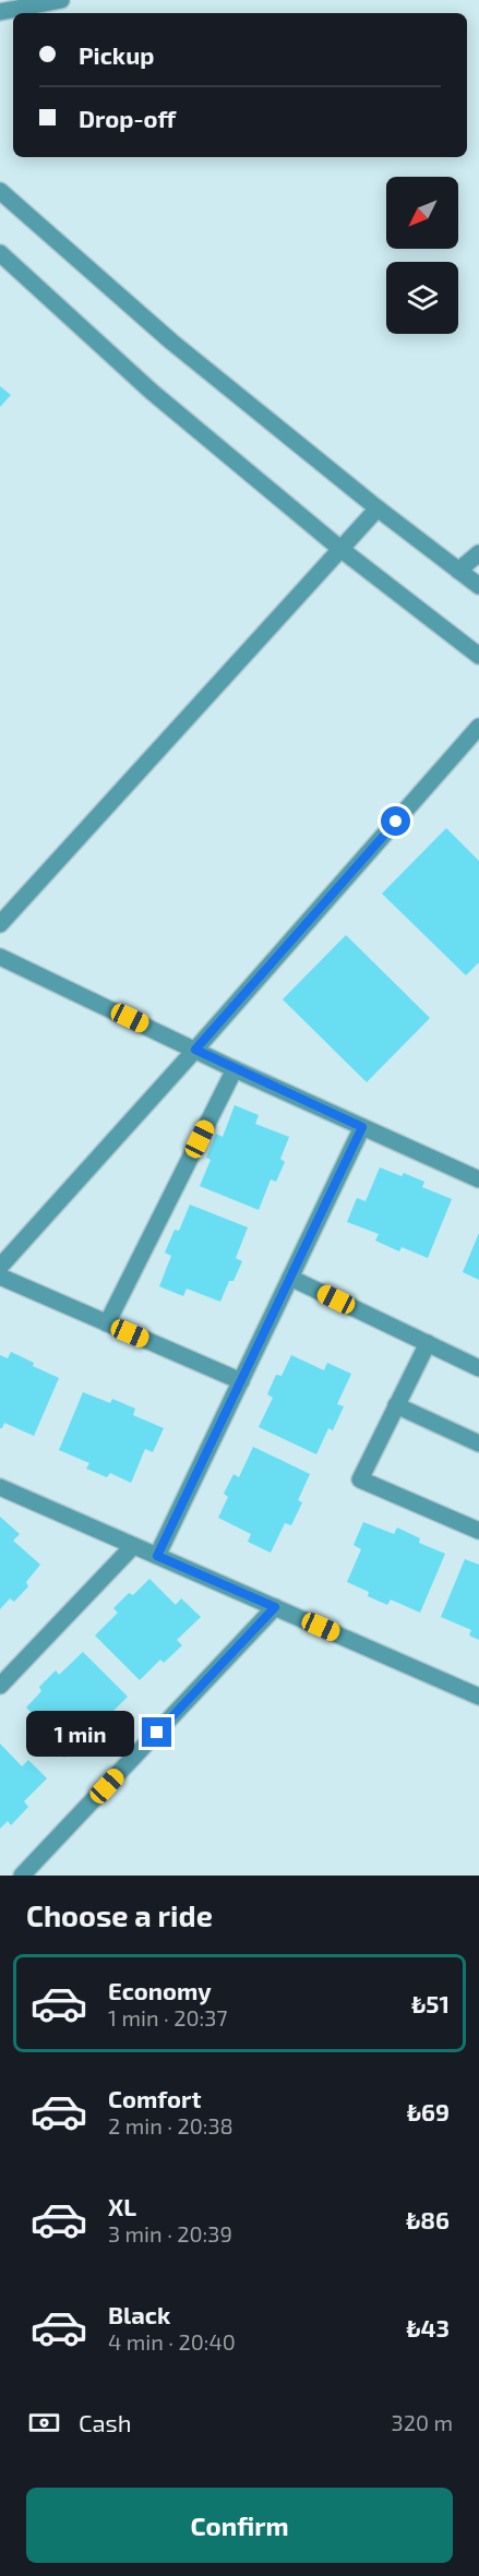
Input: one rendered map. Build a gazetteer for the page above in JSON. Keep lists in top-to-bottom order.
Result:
{
  "north": "bottom left",
  "page": {
    "banner": ["Pickup", "Drop-off"],
    "bubble": "1 min",
    "heading": "Choose a ride",
    "list": [
      {
        "name": "Economy",
        "note": "1 min · 20:37",
        "value": "₺51"
      },
      {
        "name": "Comfort",
        "note": "2 min · 20:38",
        "value": "₺69"
      },
      {
        "name": "XL",
        "note": "3 min · 20:39",
        "value": "₺86"
      },
      {
        "name": "Black",
        "note": "4 min · 20:40",
        "value": "₺43"
      }
    ],
    "pay": ["Cash", "320 m"],
    "buttons": "Confirm"
  }
}
